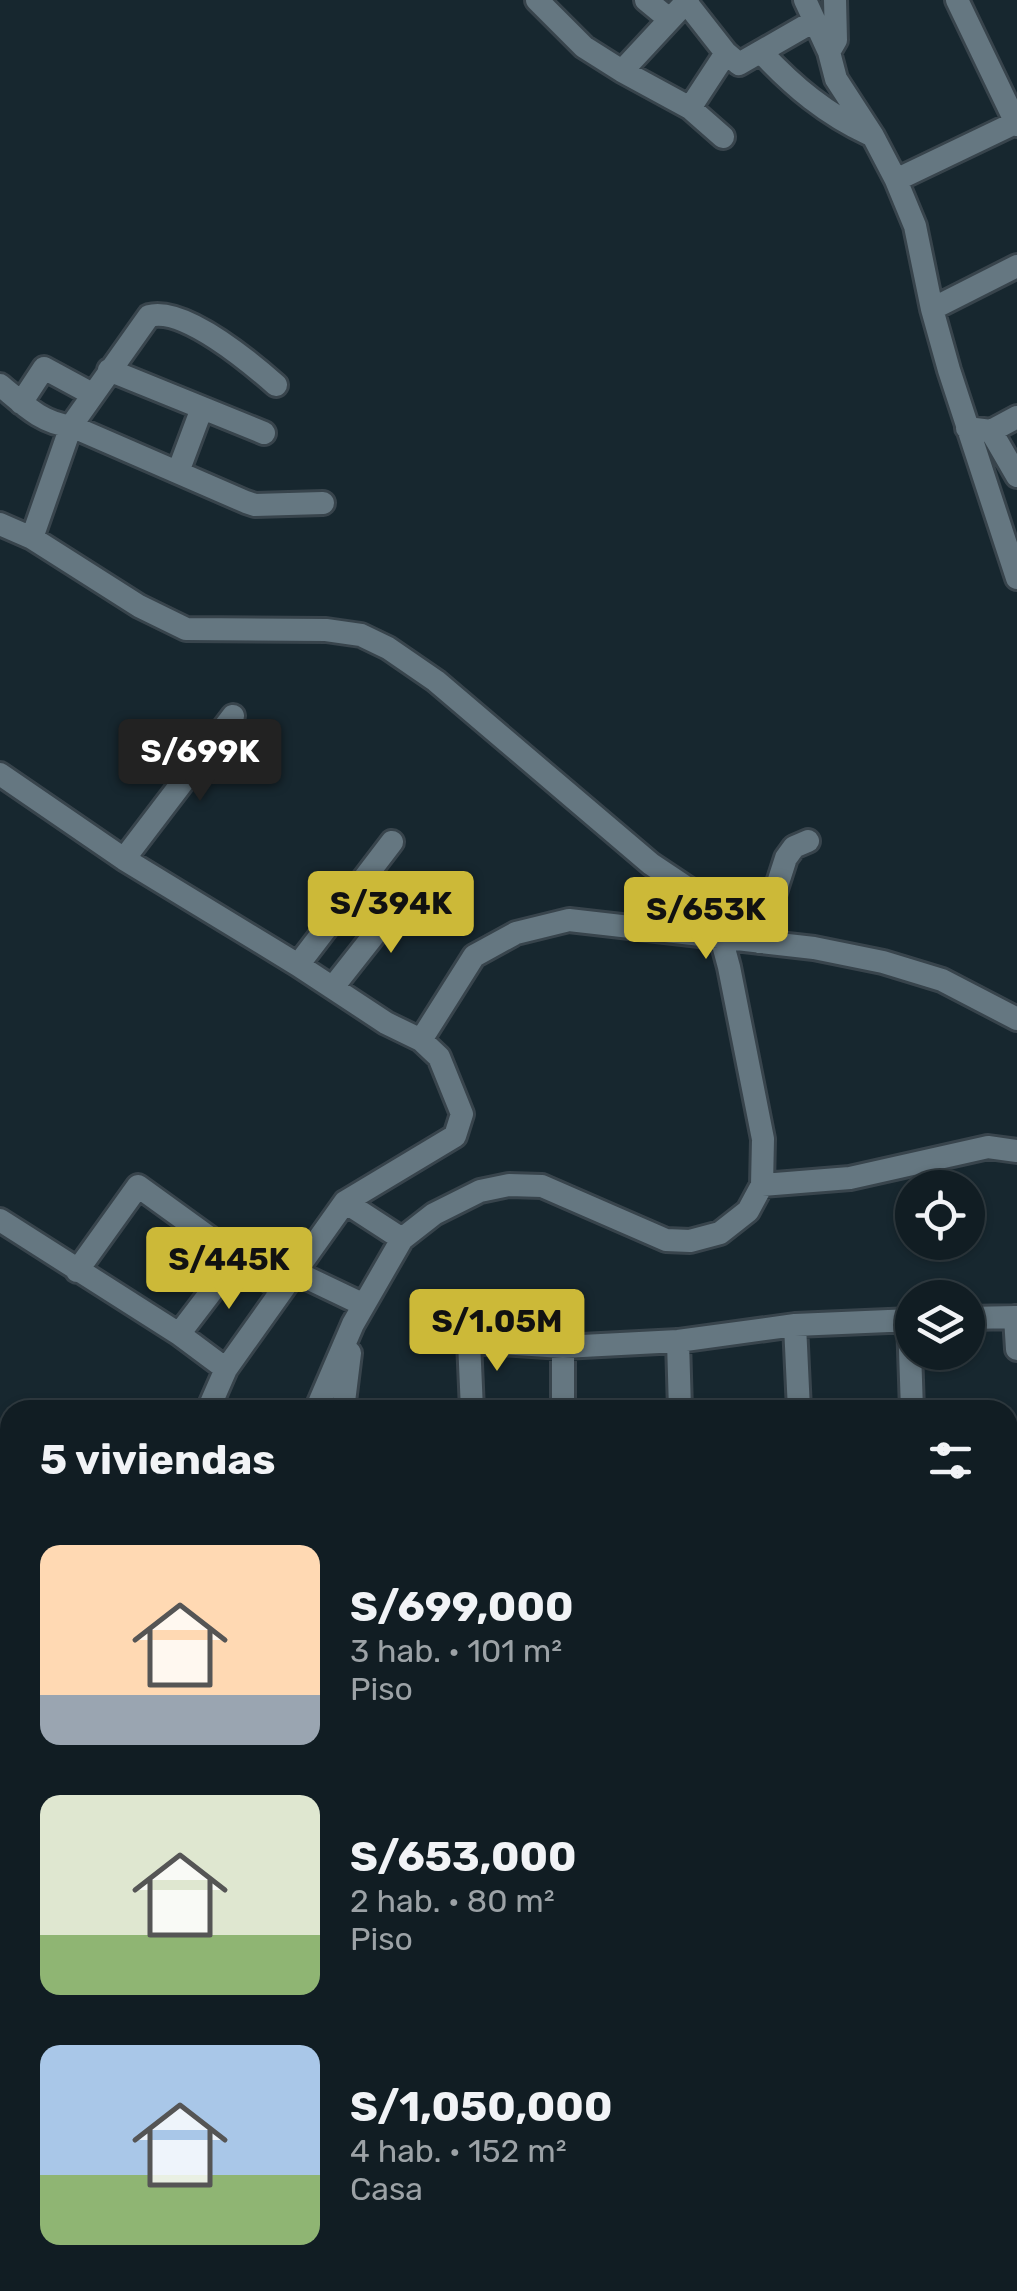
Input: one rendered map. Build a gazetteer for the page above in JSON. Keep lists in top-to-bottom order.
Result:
{
  "page": {
    "price": [
      "S/699K",
      "S/394K",
      "S/653K",
      "S/445K",
      "S/1.05M"
    ],
    "heading": "5 viviendas",
    "list": [
      {
        "name": "S/699,000",
        "note": "3 hab. · 101 m² · Piso"
      },
      {
        "name": "S/653,000",
        "note": "2 hab. · 80 m² · Piso"
      },
      {
        "name": "S/1,050,000",
        "note": "4 hab. · 152 m² · Casa"
      }
    ]
  }
}
